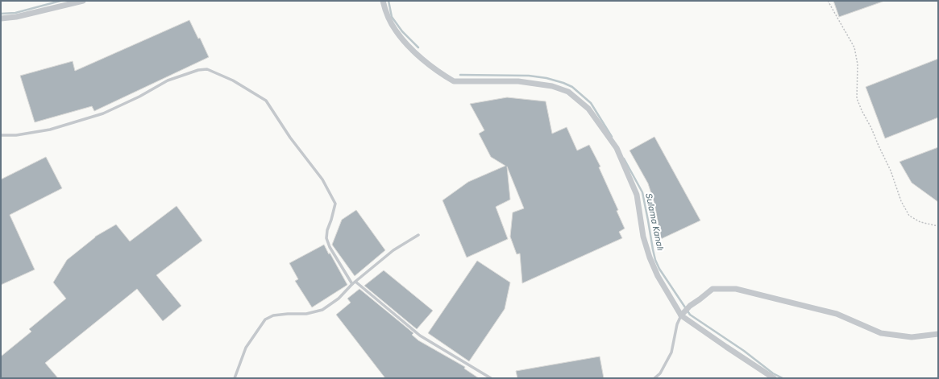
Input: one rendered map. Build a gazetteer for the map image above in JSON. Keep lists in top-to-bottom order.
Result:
{
  "water": ["Sulama Kanalı"]
}
